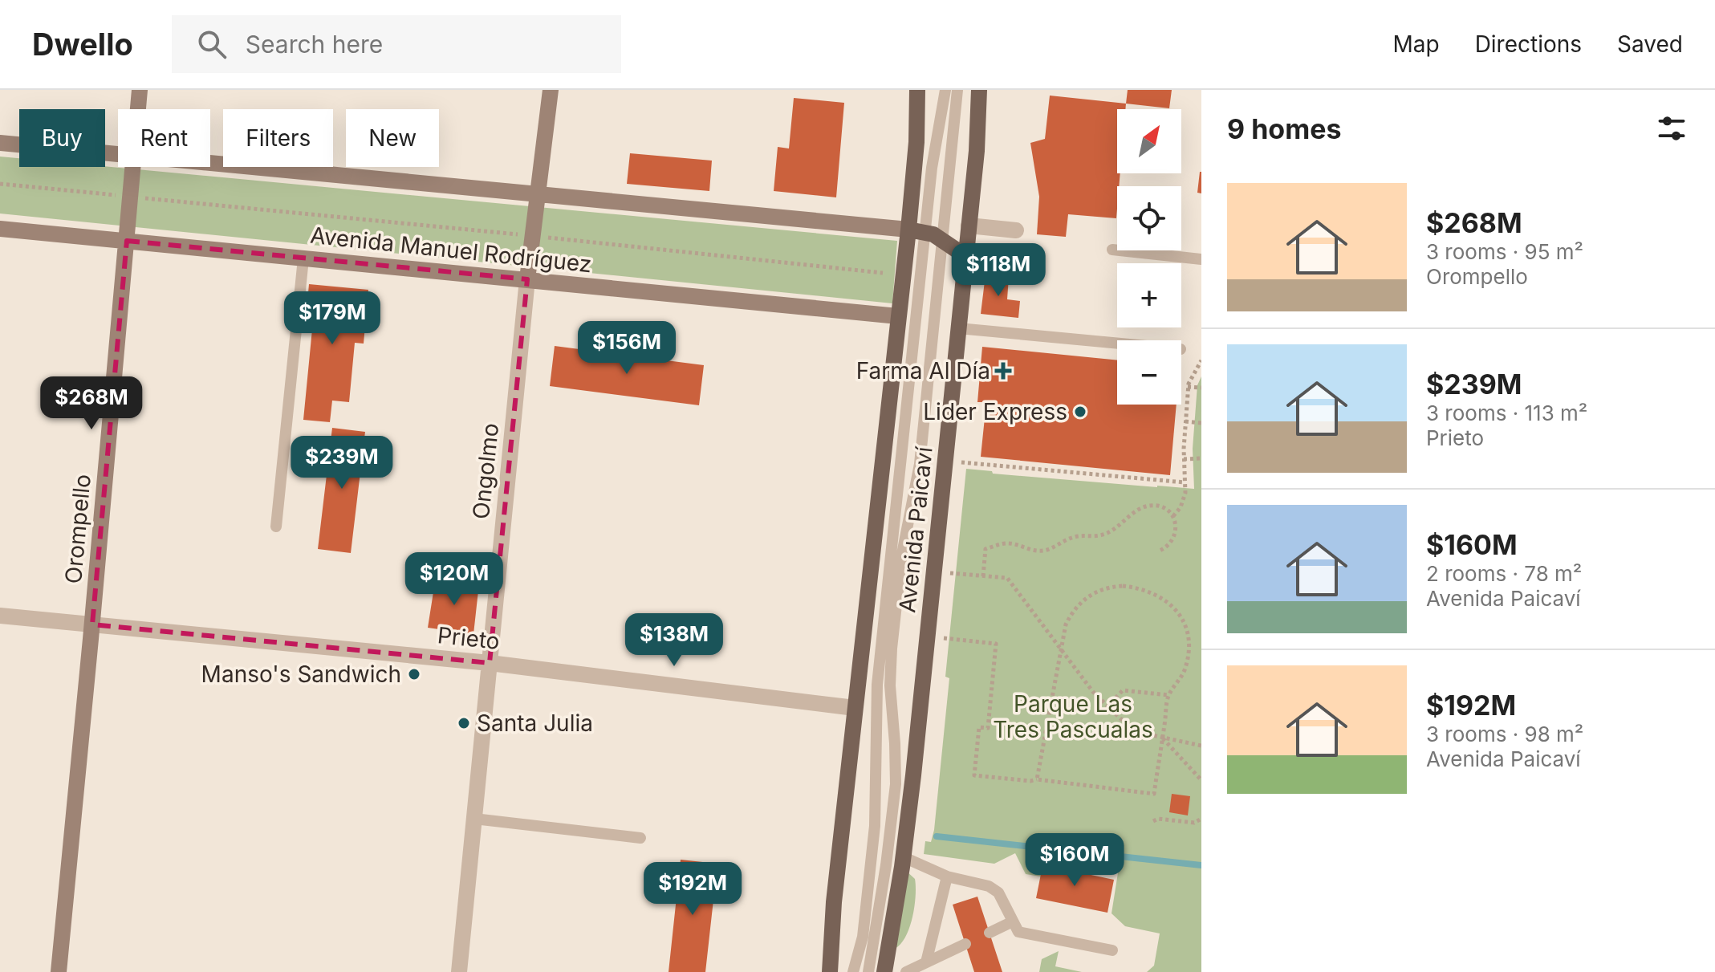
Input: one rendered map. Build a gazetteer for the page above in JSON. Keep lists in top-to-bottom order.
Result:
{
  "streets": {
    "main road": [
      "Avenida Manuel Rodríguez",
      "Ongolmo",
      "Orompello",
      "Avenida Paicaví"
    ],
    "street": ["Prieto"]
  },
  "crossings": [
    ["Avenida Manuel Rodríguez", "Ongolmo"],
    ["Avenida Manuel Rodríguez", "Orompello"],
    ["Avenida Manuel Rodríguez", "Avenida Paicaví"],
    ["Ongolmo", "Prieto"],
    ["Orompello", "Prieto"],
    ["Avenida Paicaví", "Prieto"]
  ],
  "parks": ["Parque Las Tres Pascualas"],
  "places": {
    "health": ["Farma Al Día"],
    "other": ["Lider Express", "Manso's Sandwich", "Santa Julia"]
  },
  "north": "top right",
  "page": {
    "header": "Dwello",
    "search": "Search here",
    "nav": ["Map", "Directions", "Saved"],
    "heading": "9 homes",
    "map_buttons": ["+", "−"],
    "chip": [
      "Buy",
      "Rent",
      "Filters",
      "New"
    ],
    "list": [
      {
        "name": "$268M",
        "note": "3 rooms · 95 m² · Orompello"
      },
      {
        "name": "$239M",
        "note": "3 rooms · 113 m² · Prieto"
      },
      {
        "name": "$160M",
        "note": "2 rooms · 78 m² · Avenida Paicaví"
      },
      {
        "name": "$192M",
        "note": "3 rooms · 98 m² · Avenida Paicaví"
      }
    ],
    "price": [
      "$118M",
      "$179M",
      "$156M",
      "$268M",
      "$239M",
      "$120M",
      "$138M",
      "$160M",
      "$192M"
    ]
  }
}
